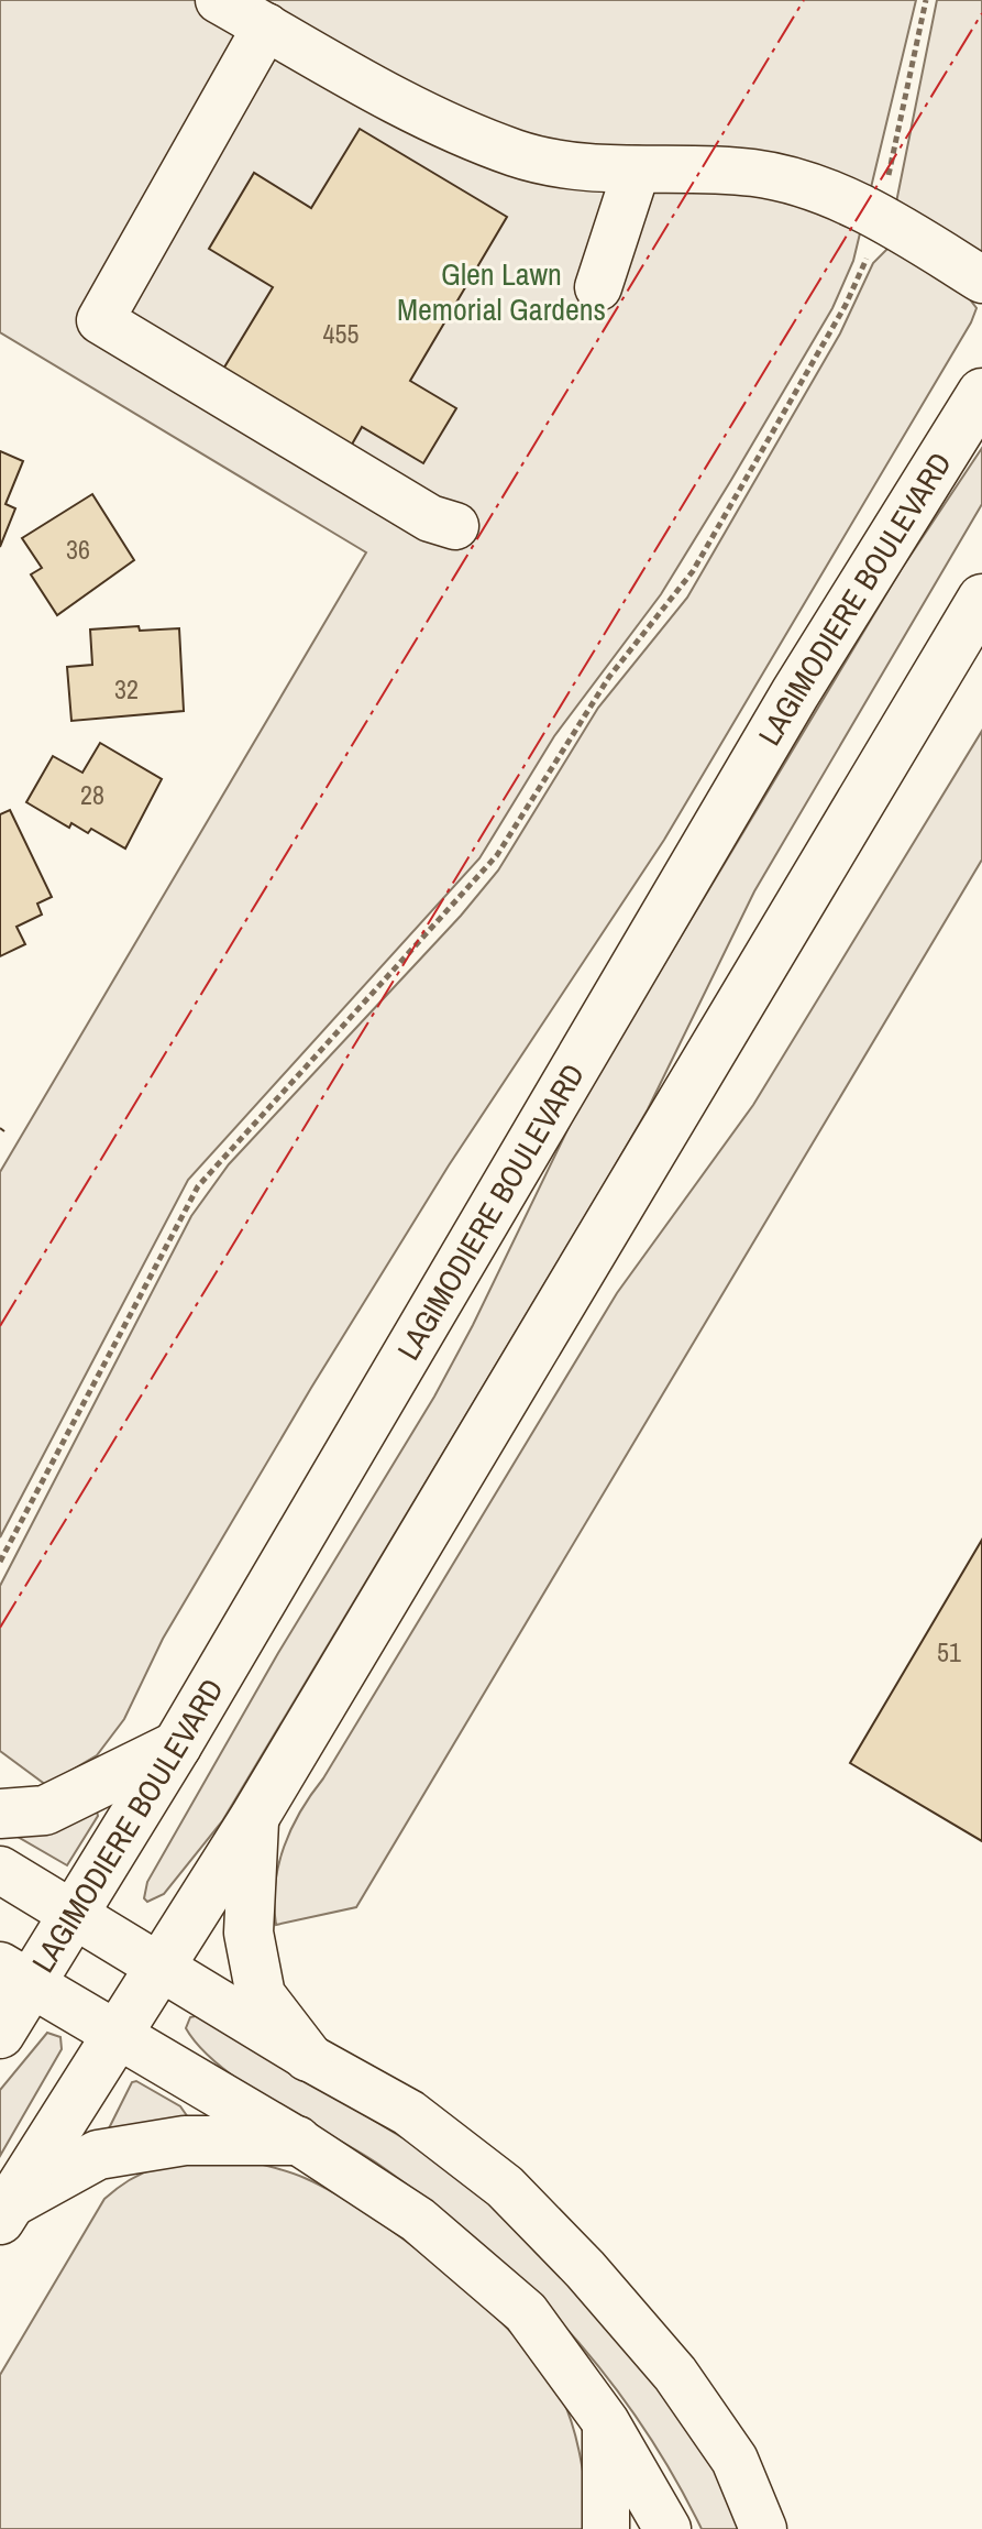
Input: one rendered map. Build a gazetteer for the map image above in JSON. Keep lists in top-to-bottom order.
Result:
{
  "streets": {
    "main road": ["LAGIMODIERE BOULEVARD"]
  },
  "parks": ["Glen Lawn Memorial Gardens"],
  "house_numbers": [
    "455",
    "36",
    "32",
    "28",
    "51"
  ]
}
